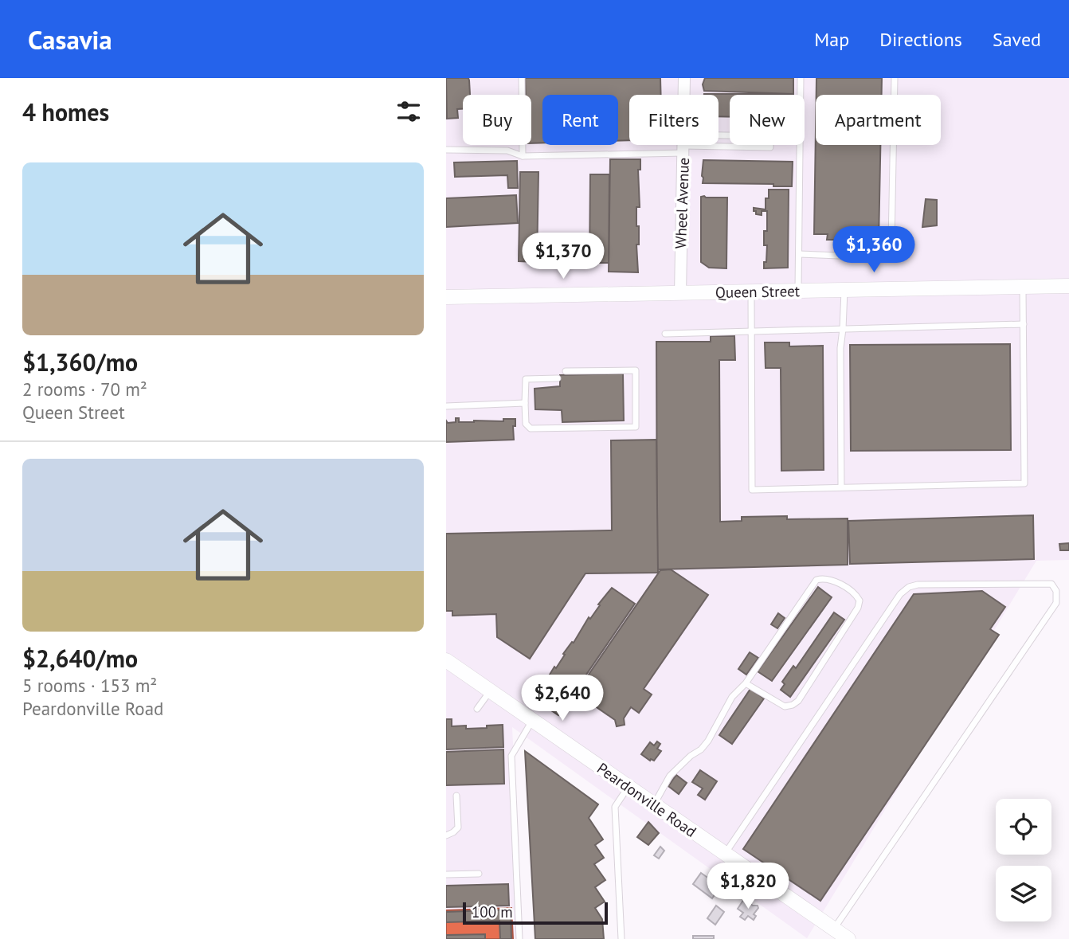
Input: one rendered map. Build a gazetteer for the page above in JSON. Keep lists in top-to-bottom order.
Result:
{
  "streets": {
    "street": ["Wheel Avenue", "Queen Street", "Peardonville Road"]
  },
  "crossings": [
    ["Wheel Avenue", "Queen Street"]
  ],
  "scale_bar": "100 m",
  "page": {
    "header": "Casavia",
    "nav": ["Map", "Directions", "Saved"],
    "heading": "4 homes",
    "chip": [
      "Buy",
      "Rent",
      "Filters",
      "New",
      "Apartment"
    ],
    "list": [
      {
        "name": "$1,360/mo",
        "note": "2 rooms · 70 m² · Queen Street"
      },
      {
        "name": "$2,640/mo",
        "note": "5 rooms · 153 m² · Peardonville Road"
      }
    ],
    "price": [
      "$1,360",
      "$1,370",
      "$2,640",
      "$1,820"
    ],
    "scale": "100 m"
  }
}
